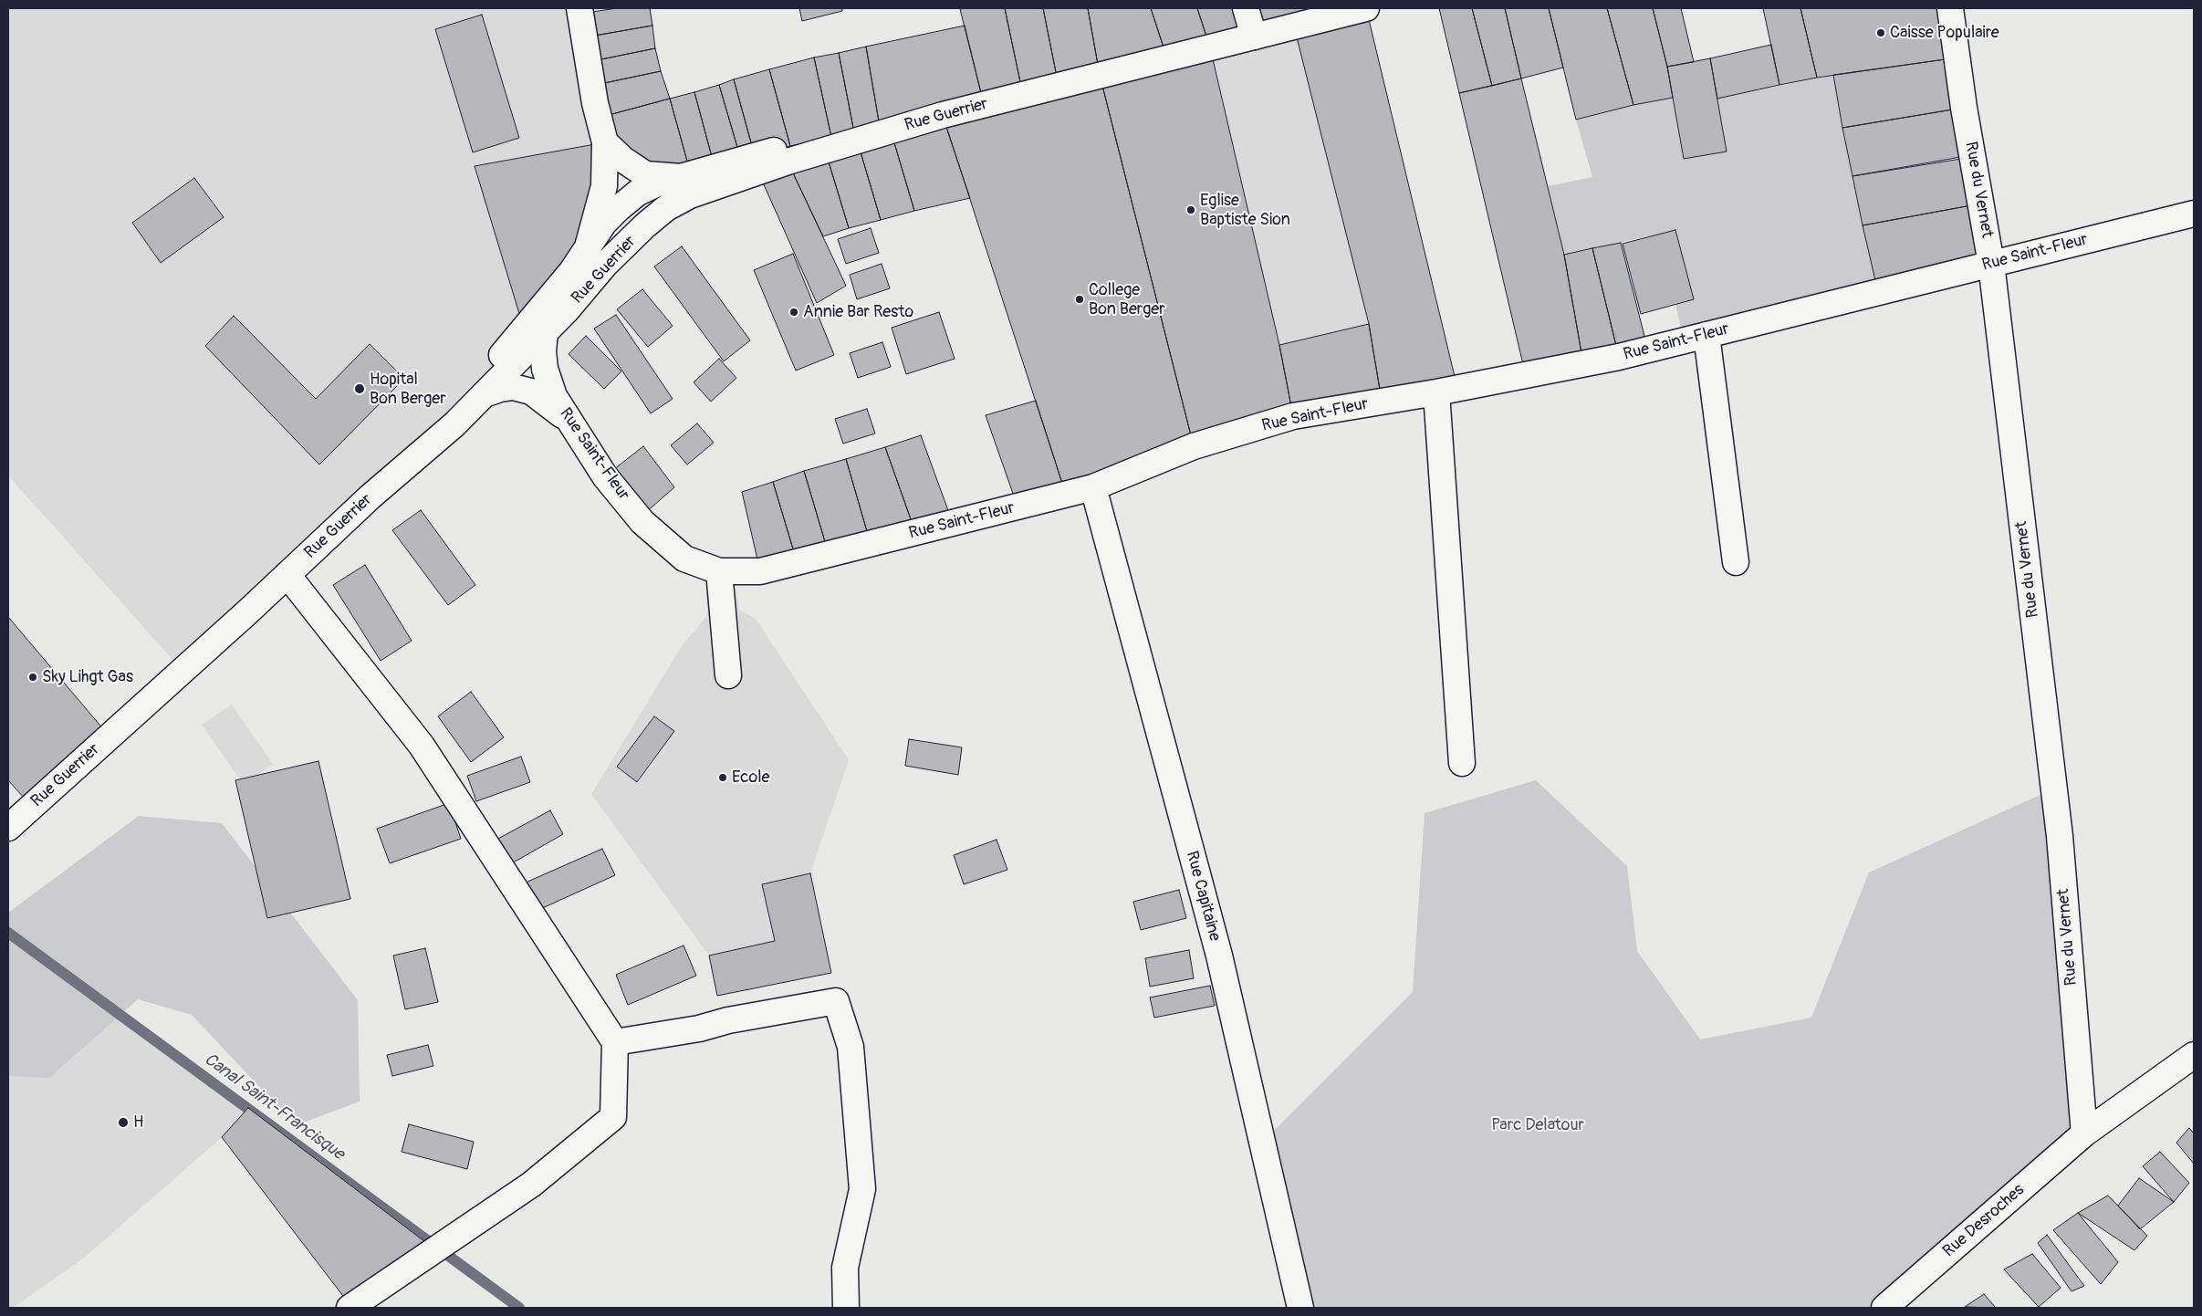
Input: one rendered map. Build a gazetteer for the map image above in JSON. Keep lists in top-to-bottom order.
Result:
{
  "streets": {
    "street": [
      "Rue Guerrier",
      "Rue du Vernet",
      "Rue Saint-Fleur",
      "Rue Capitaine",
      "Rue Desroches"
    ]
  },
  "crossings": [
    ["Rue Guerrier", "Rue Saint-Fleur"],
    ["Rue du Vernet", "Rue Saint-Fleur"],
    ["Rue du Vernet", "Rue Desroches"],
    ["Rue Saint-Fleur", "Rue Capitaine"]
  ],
  "water": ["Canal Saint-Francisque"],
  "parks": ["Parc Delatour"],
  "places": [
    "Caisse Populaire",
    "Eglise Baptiste Sion",
    "College Bon Berger",
    "Annie Bar Resto",
    "Hopital Bon Berger",
    "Sky Lihgt Gas",
    "Ecole",
    "H"
  ]
}
